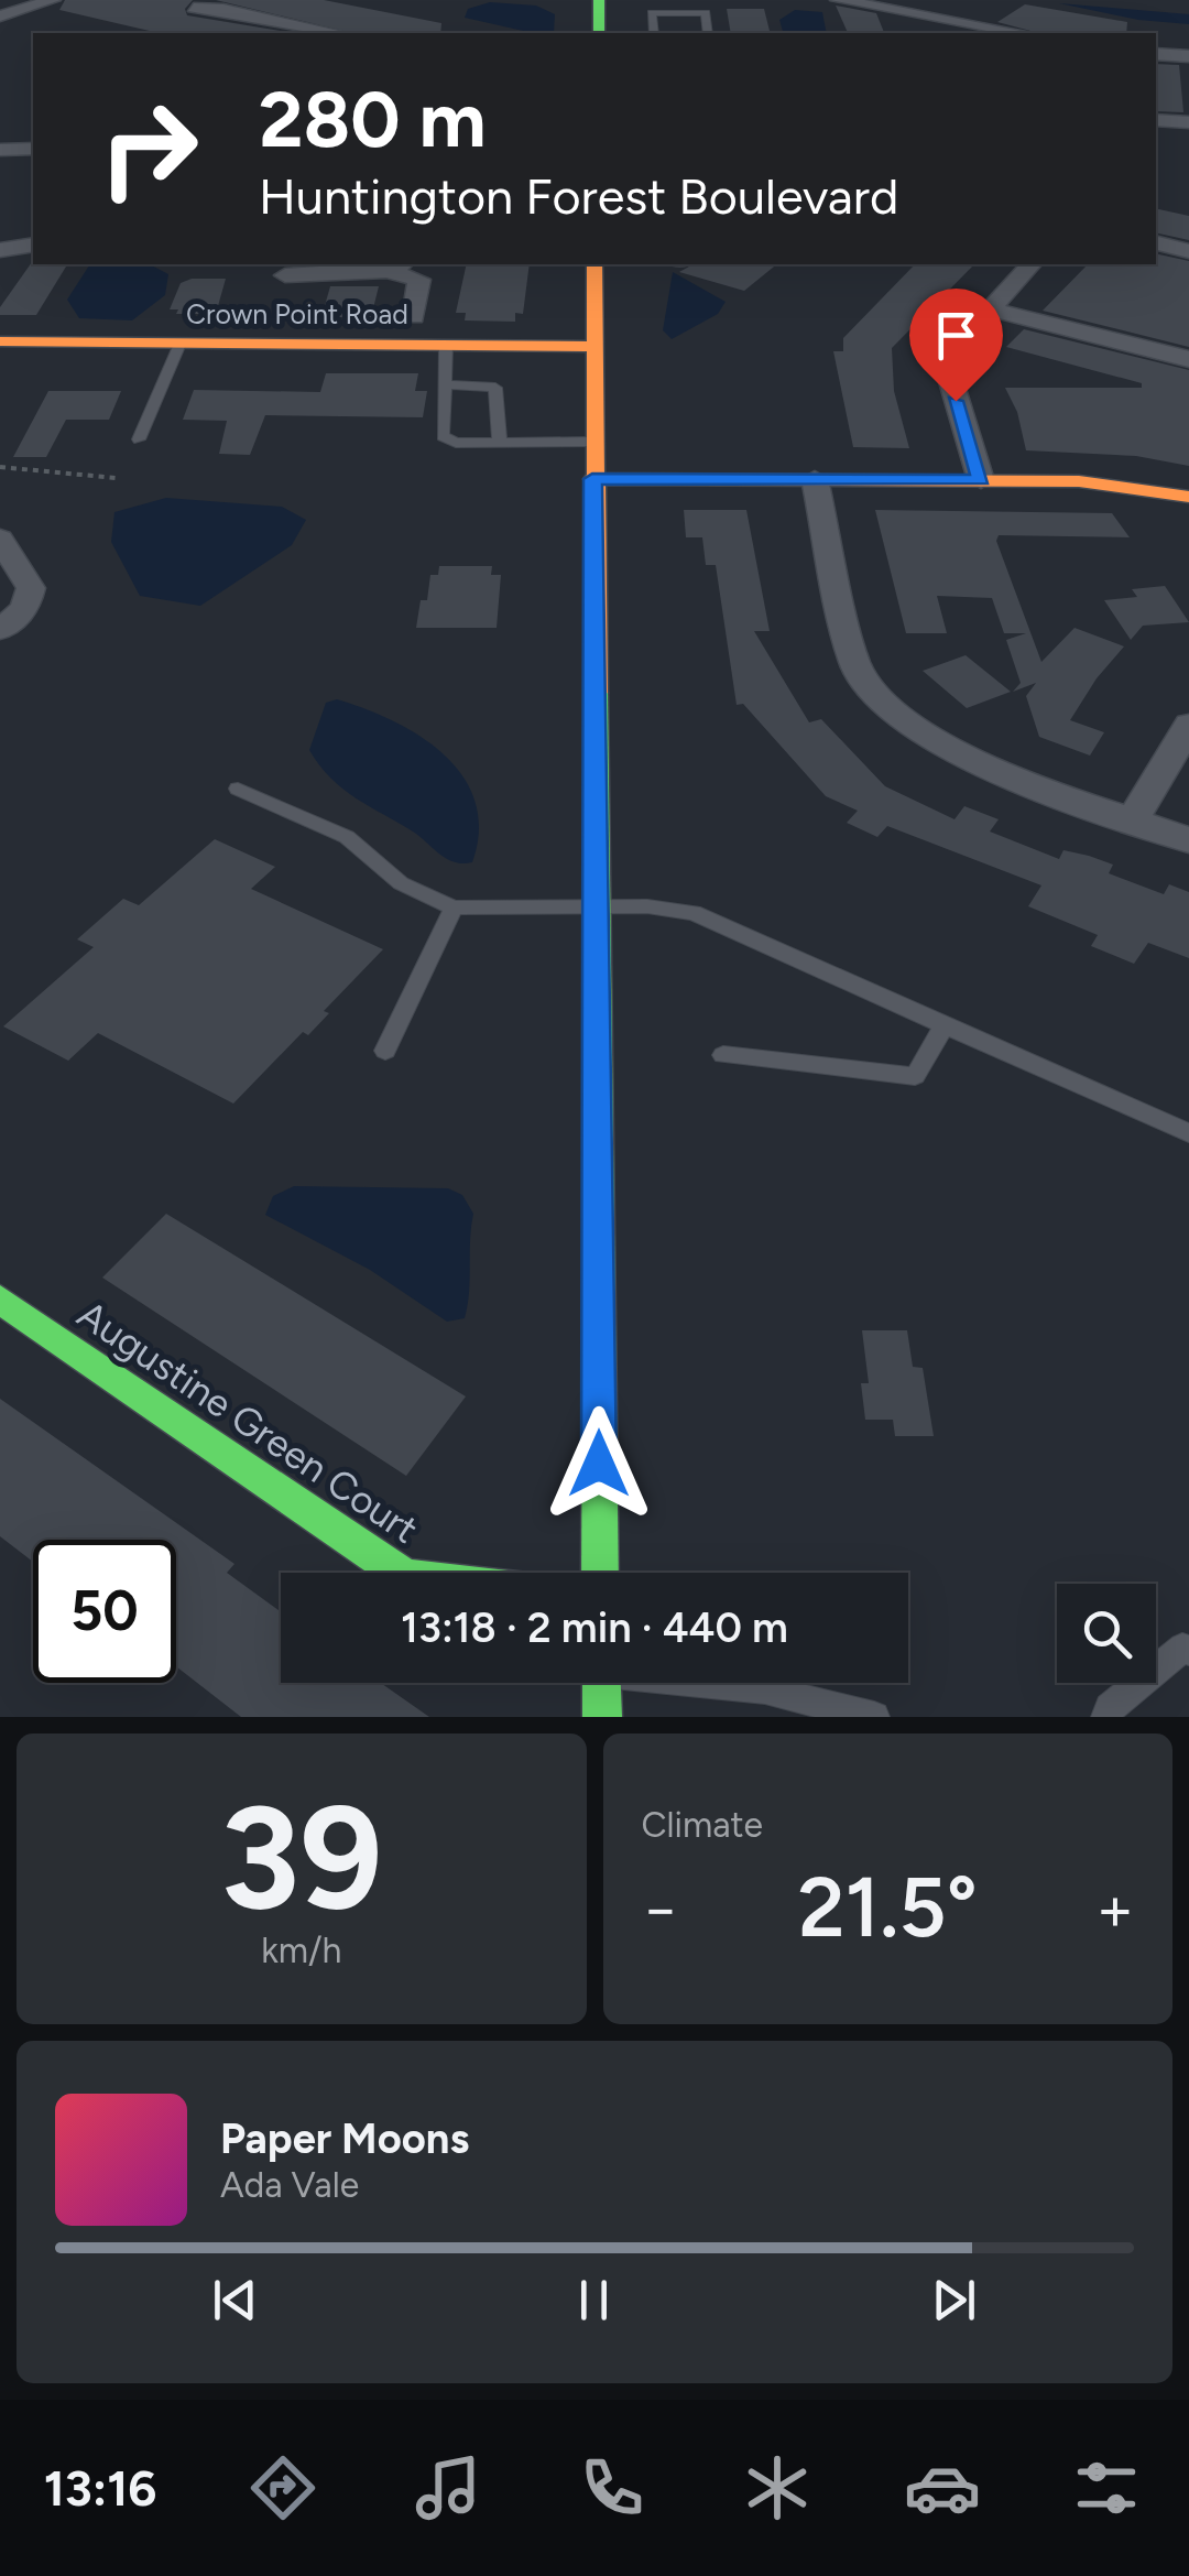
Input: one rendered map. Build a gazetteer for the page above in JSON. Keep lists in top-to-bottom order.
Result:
{
  "streets": {
    "main road": ["Crown Point Road", "Augustine Green Court"]
  },
  "page": {
    "turn": ["280 m", "Huntington Forest Boulevard"],
    "limit": "50",
    "trip": "13:18 · 2 min · 440 m",
    "tile": [
      ["39", "km/h"],
      "Climate"
    ],
    "heat": ["−", "21.5°", "+"],
    "song": ["Paper Moons", "Ada Vale"],
    "tabs": "13:16"
  }
}
